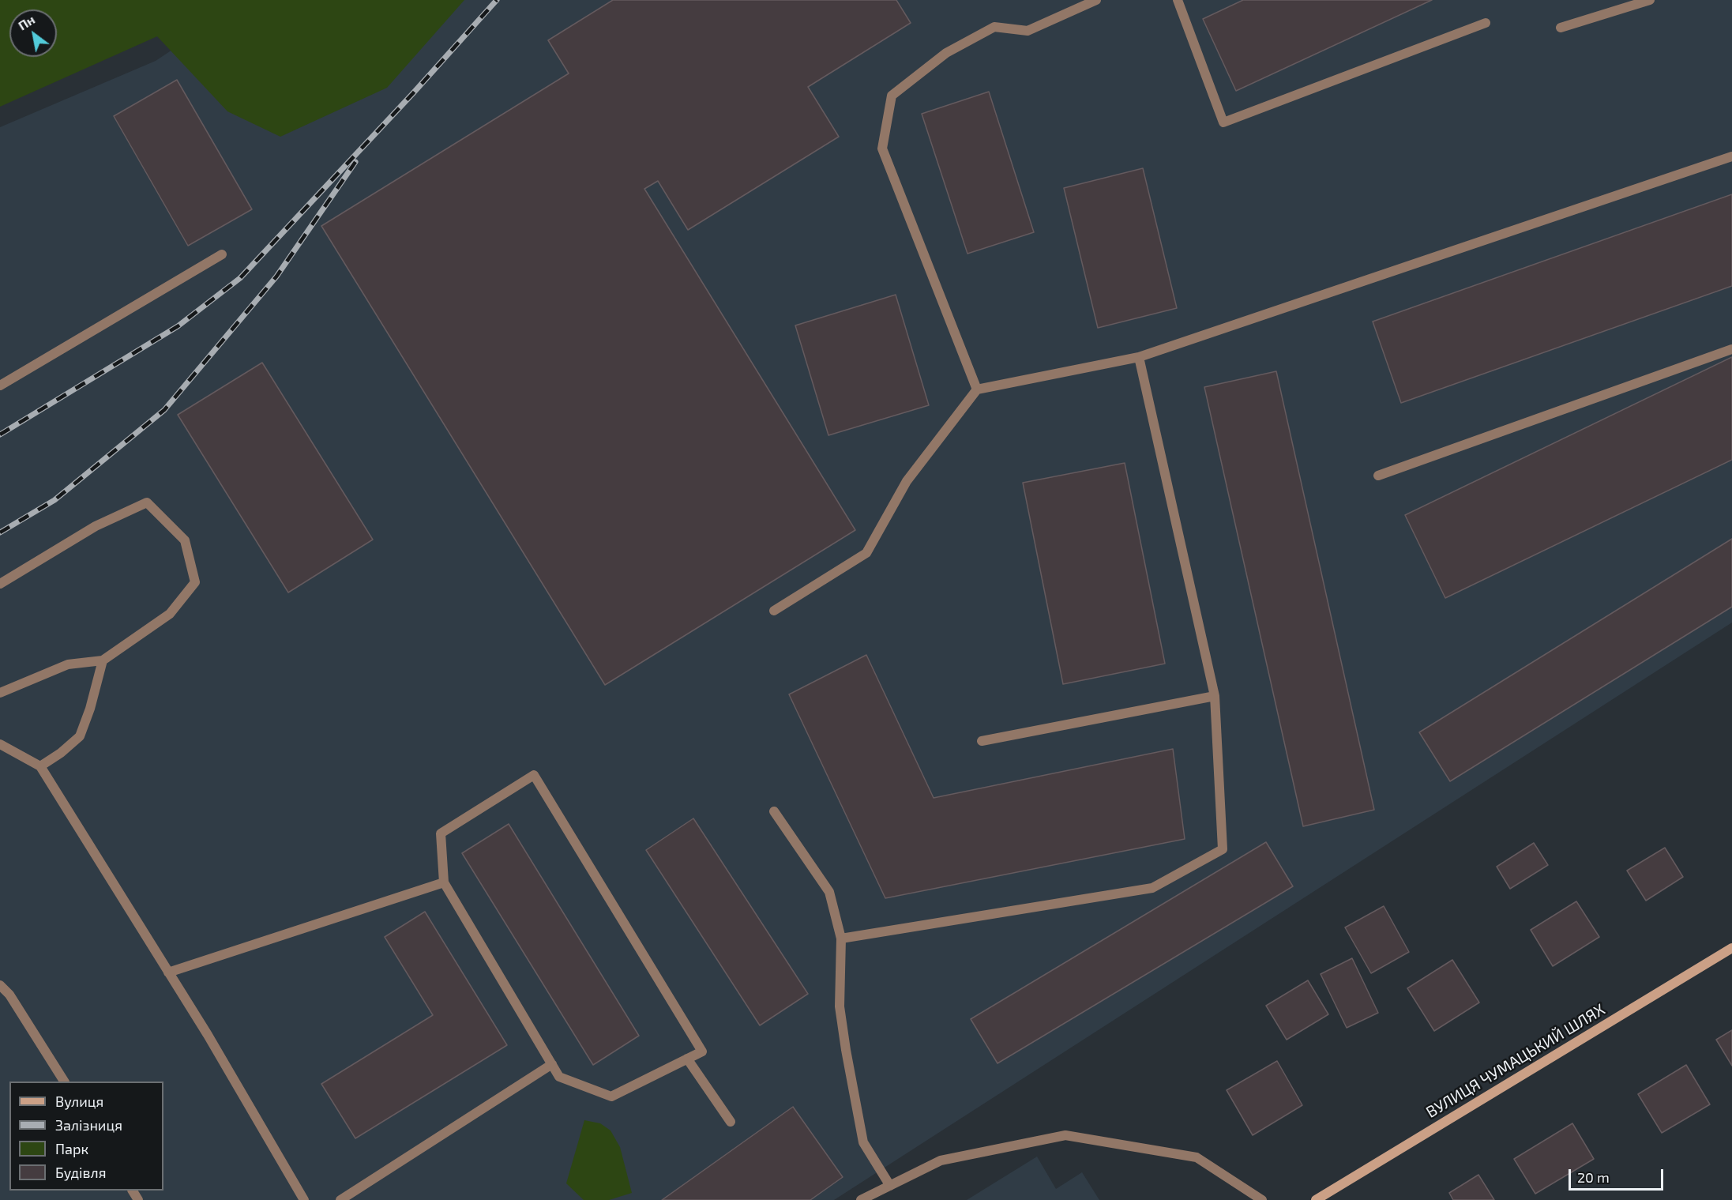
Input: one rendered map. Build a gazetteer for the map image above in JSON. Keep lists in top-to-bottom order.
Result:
{
  "streets": {
    "main road": ["ВУЛИЦЯ ЧУМАЦЬКИЙ ШЛЯХ"]
  },
  "legend": [
    "Вулиця",
    "Залізниця",
    "Парк",
    "Будівля"
  ],
  "scale_bar": "20 m",
  "north": "top left"
}
